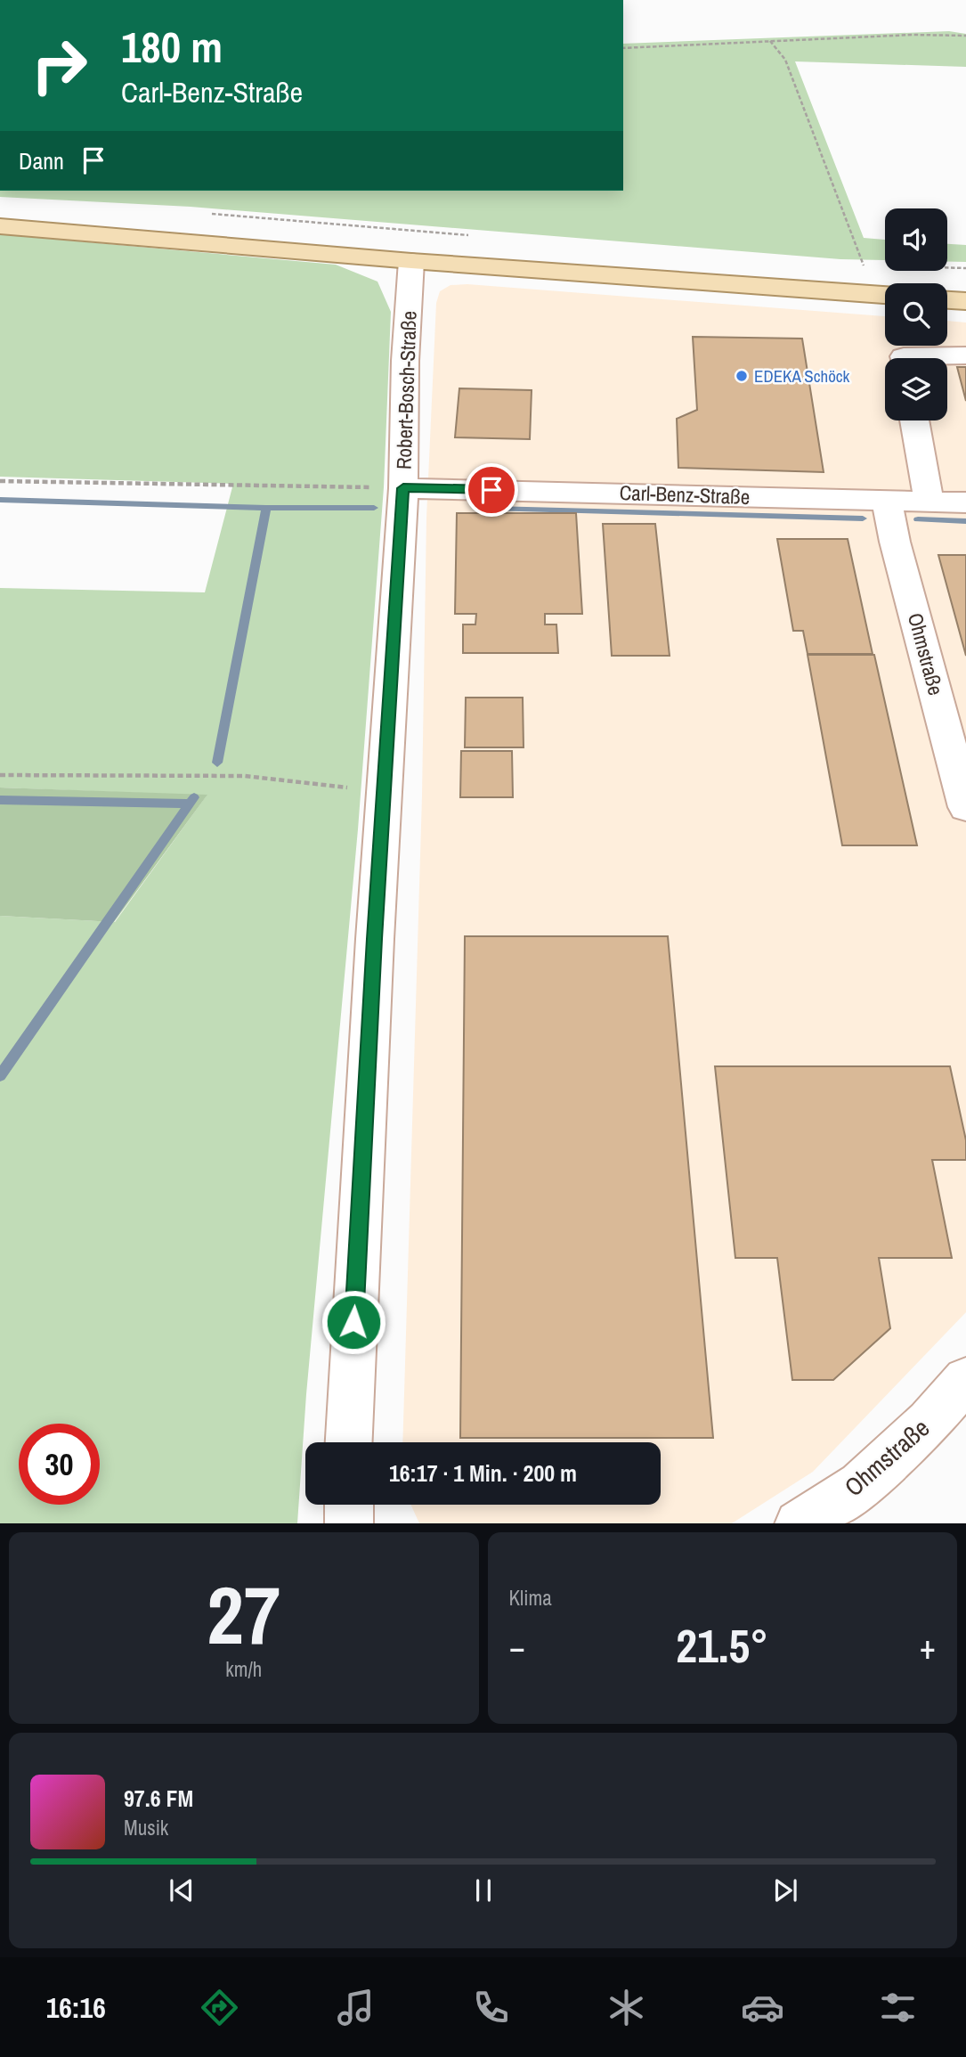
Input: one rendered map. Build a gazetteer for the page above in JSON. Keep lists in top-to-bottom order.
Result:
{
  "streets": {
    "street": ["Robert-Bosch-Straße", "Carl-Benz-Straße", "Ohmstraße"]
  },
  "crossings": [
    ["Robert-Bosch-Straße", "Carl-Benz-Straße"],
    ["Carl-Benz-Straße", "Ohmstraße"]
  ],
  "places": ["EDEKA Schöck"],
  "page": {
    "turn": ["180 m", "Carl-Benz-Straße"],
    "then": "Dann",
    "limit": "30",
    "trip": "16:17 · 1 Min. · 200 m",
    "tile": [
      ["27", "km/h"],
      "Klima"
    ],
    "heat": ["−", "21.5°", "+"],
    "song": ["97.6 FM", "Musik"],
    "tabs": "16:16"
  }
}
